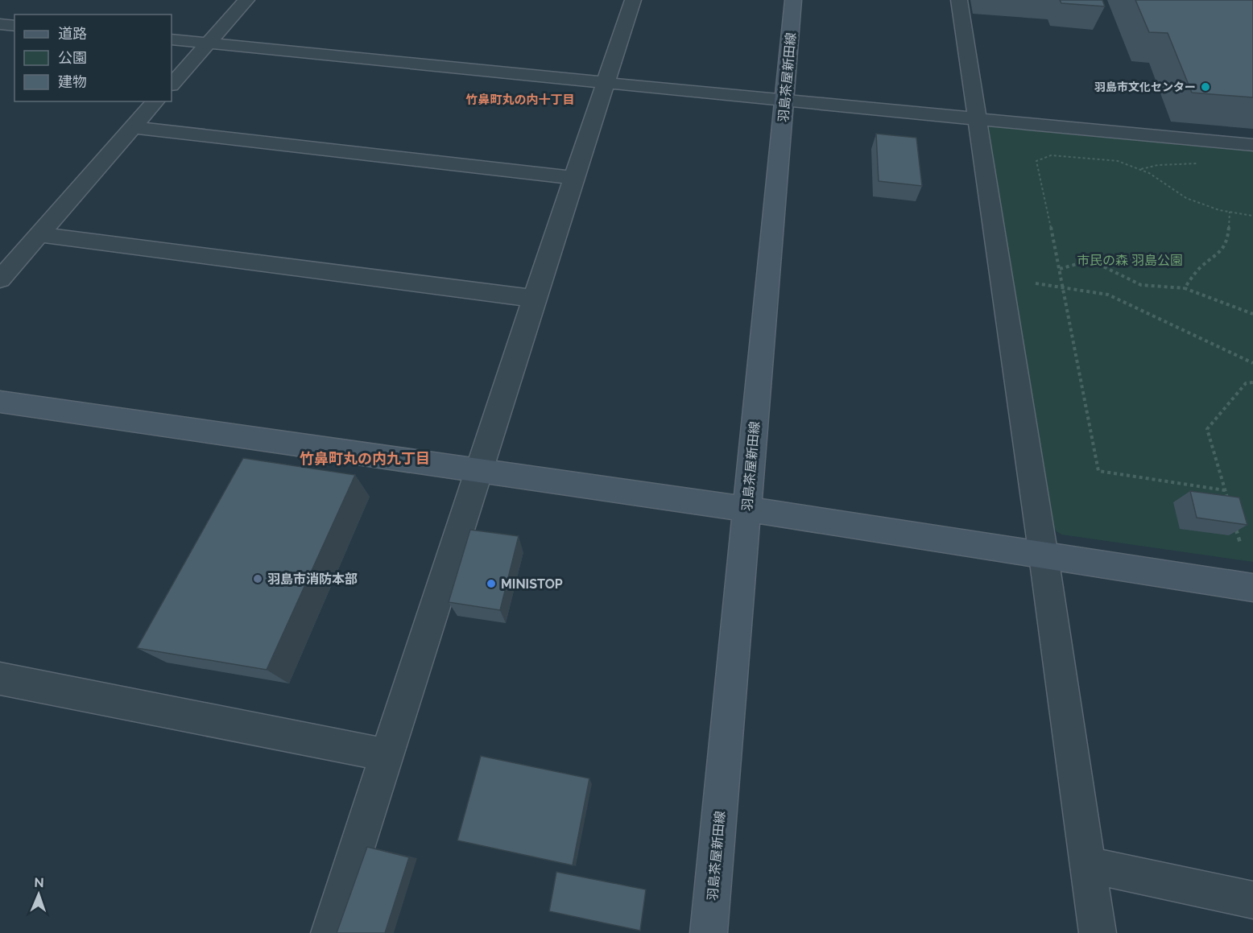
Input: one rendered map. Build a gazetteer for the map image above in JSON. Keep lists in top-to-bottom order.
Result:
{
  "streets": {
    "main road": ["羽島茶屋新田線"]
  },
  "districts": ["竹鼻町丸の内十丁目", "竹鼻町丸の内九丁目"],
  "parks": ["市民の森 羽島公園"],
  "places": ["羽島市文化センター", "羽島市消防本部", "MINISTOP"],
  "legend": ["道路", "公園", "建物"],
  "north": "top"
}
